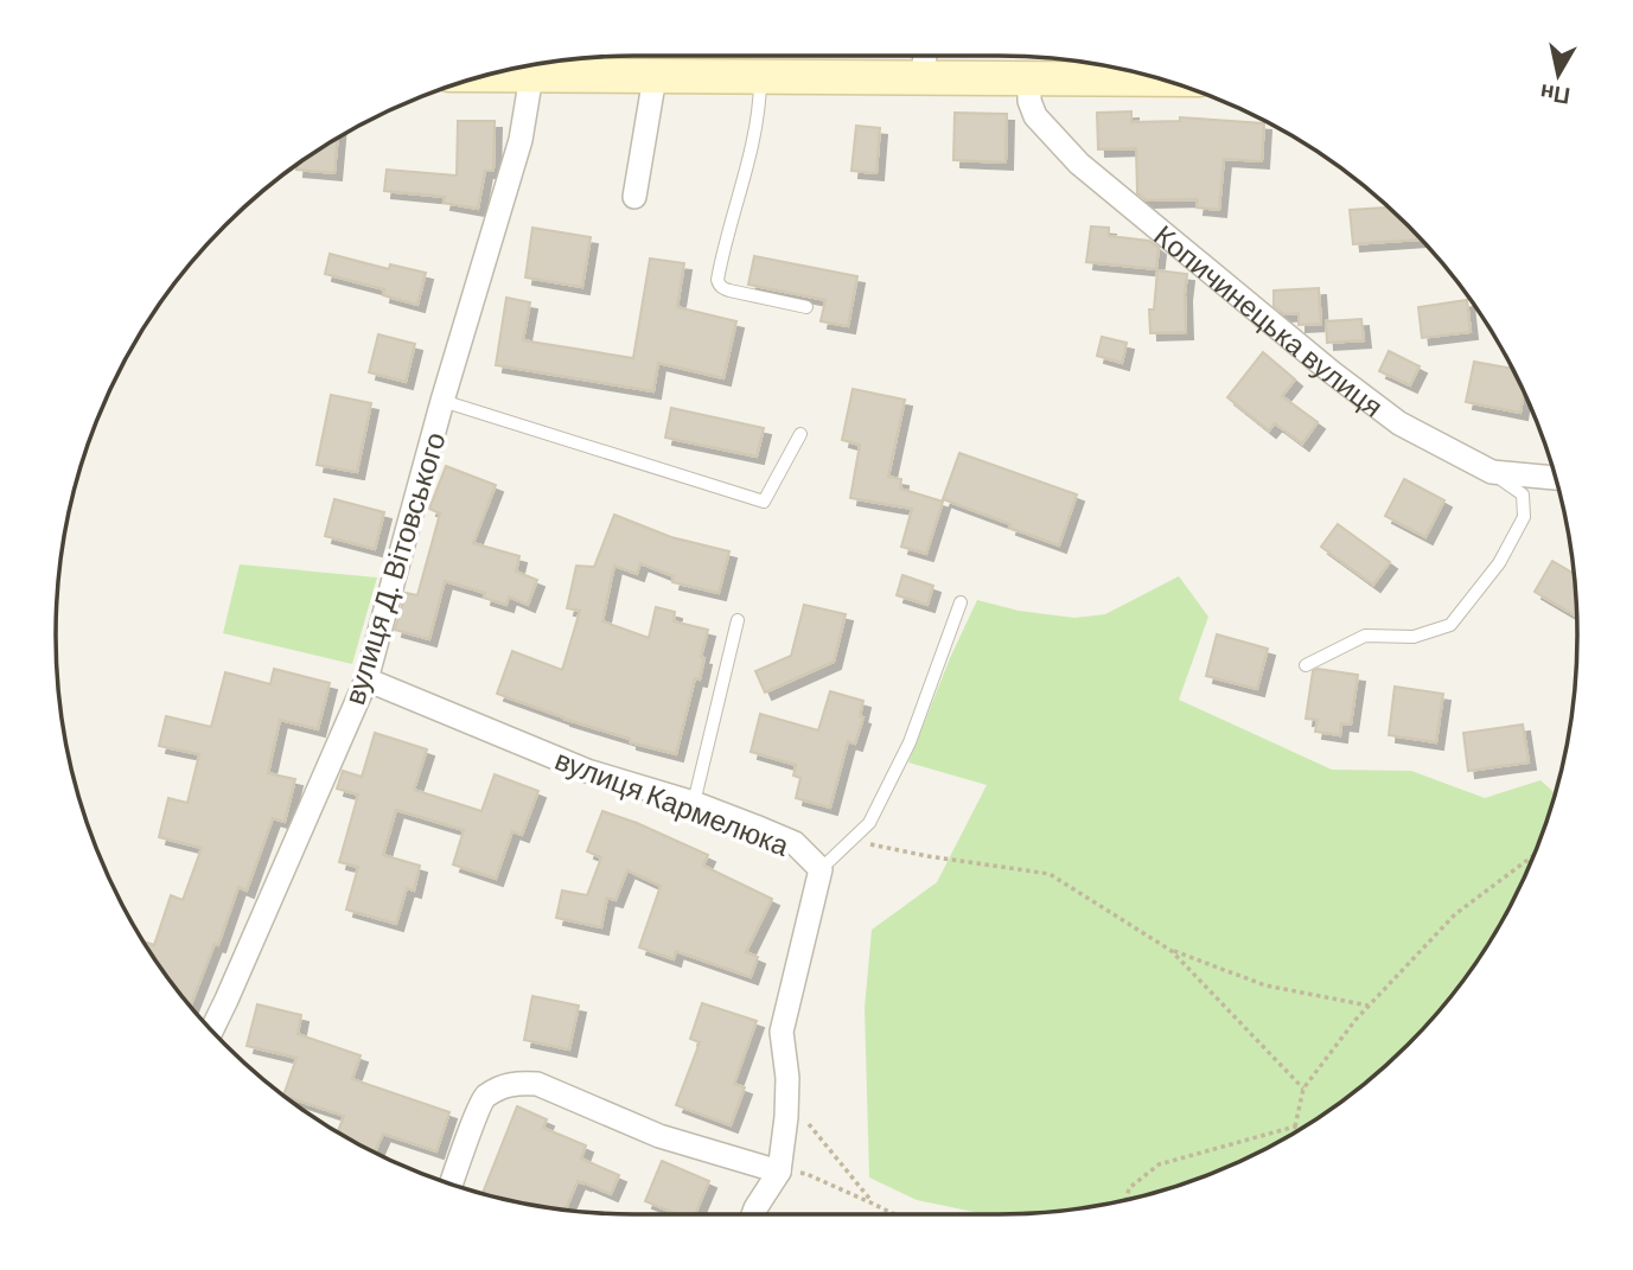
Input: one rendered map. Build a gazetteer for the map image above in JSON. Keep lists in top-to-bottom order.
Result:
{
  "streets": {
    "street": ["Копичинецька вулиця", "вулиця Д. Вітовського", "вулиця Кармелюка"]
  },
  "crossings": [
    ["вулиця Д. Вітовського", "вулиця Кармелюка"]
  ],
  "north": "bottom"
}
